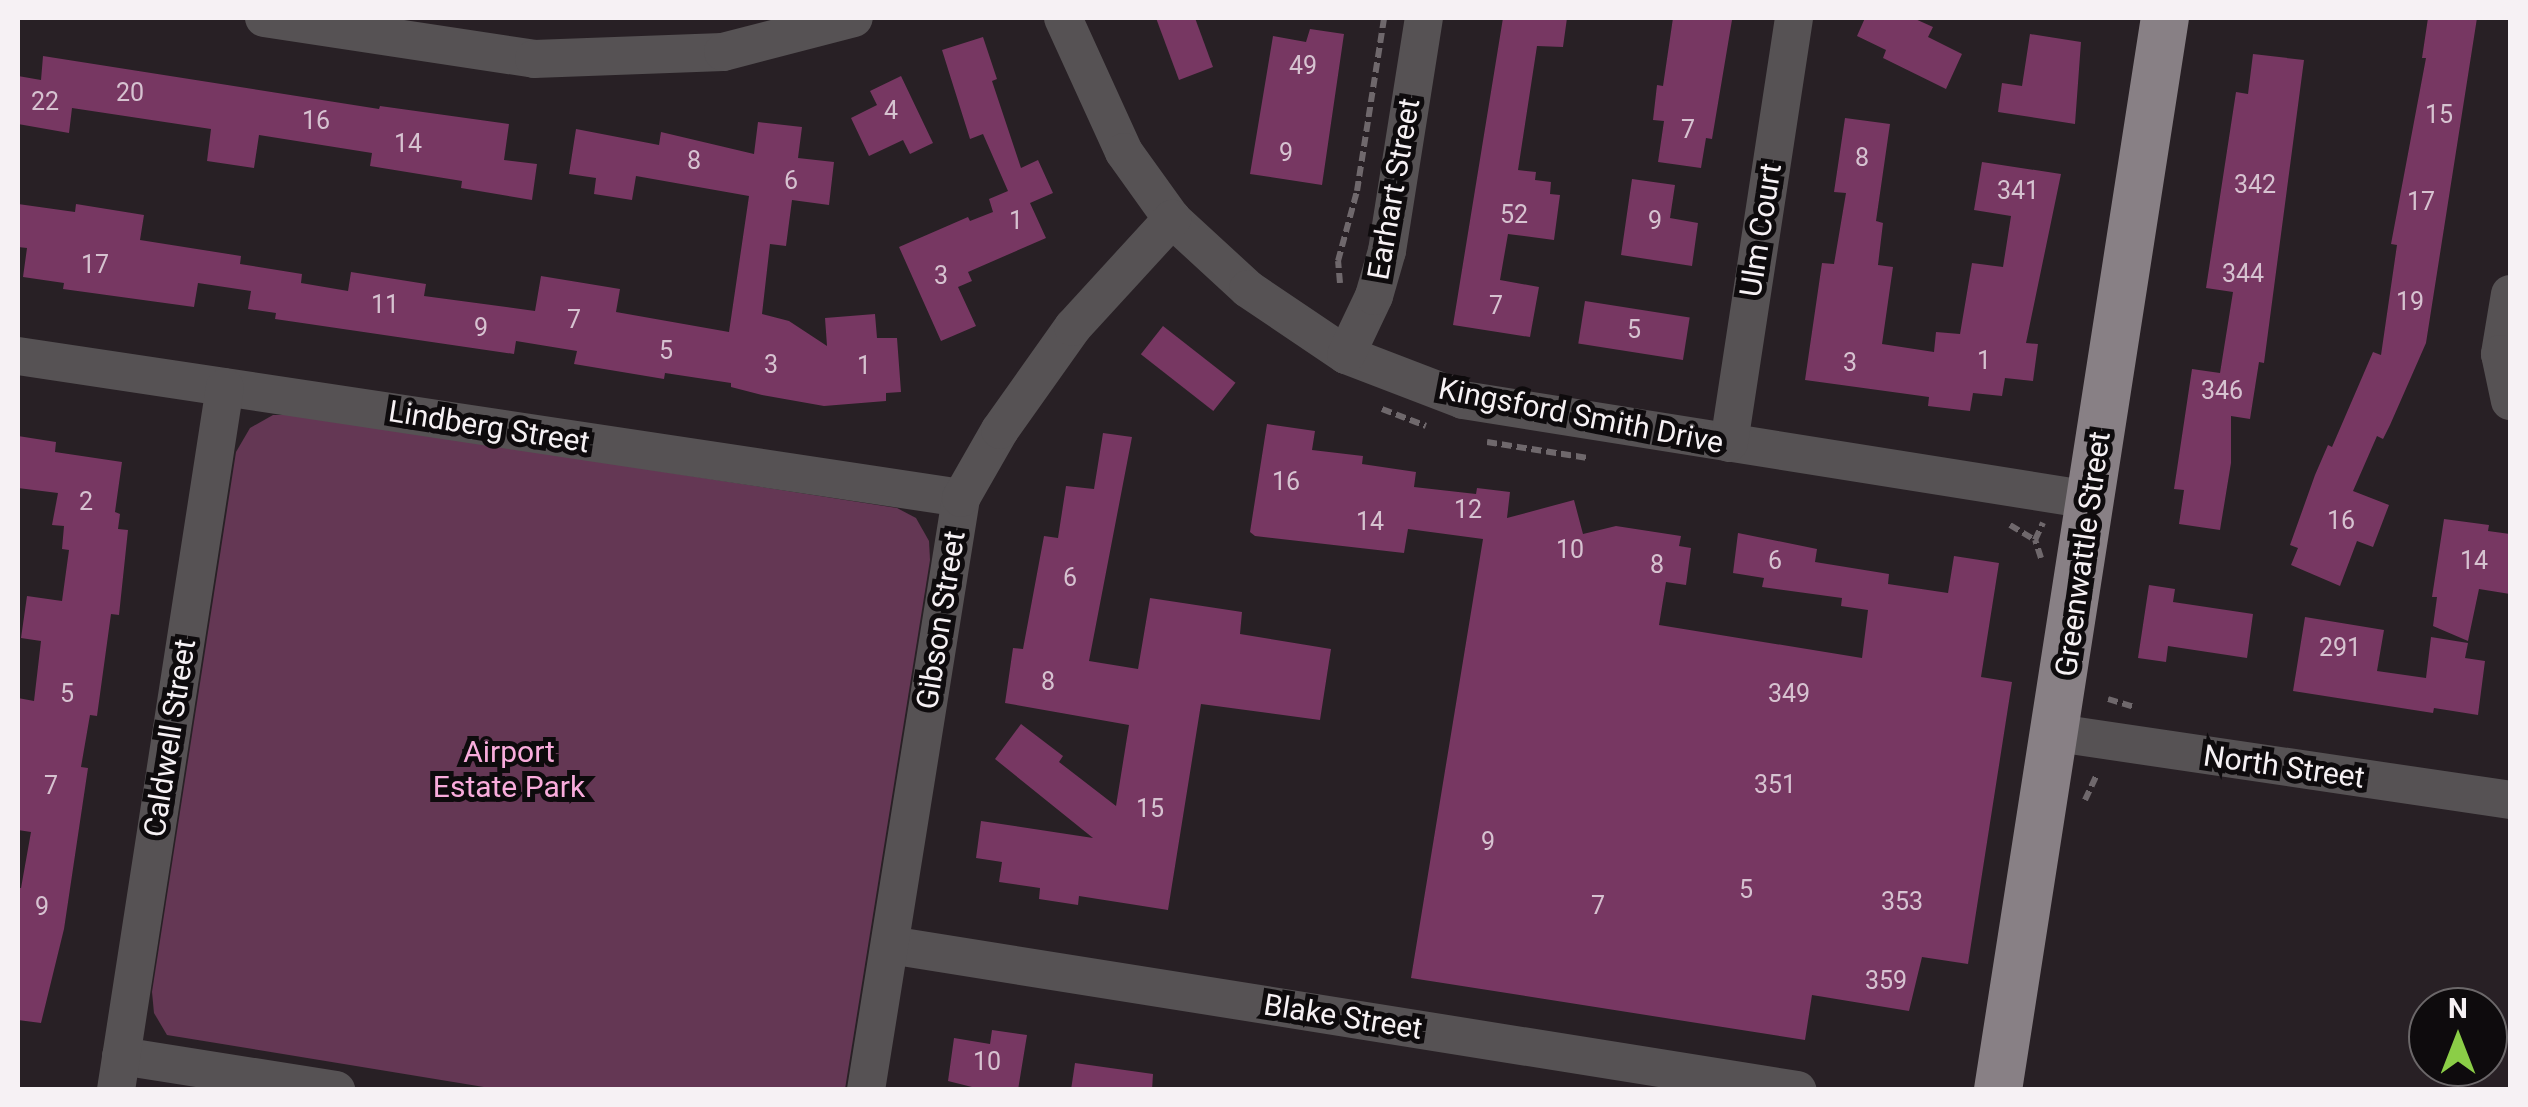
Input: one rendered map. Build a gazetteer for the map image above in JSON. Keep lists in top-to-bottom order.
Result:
{
  "streets": {
    "main road": ["Greenwattle Street"],
    "street": [
      "Earhart Street",
      "Ulm Court",
      "Kingsford Smith Drive",
      "Lindberg Street",
      "Gibson Street",
      "Caldwell Street",
      "North Street",
      "Blake Street"
    ]
  },
  "crossings": [
    ["Earhart Street", "Kingsford Smith Drive"],
    ["Ulm Court", "Kingsford Smith Drive"],
    ["Kingsford Smith Drive", "Greenwattle Street"],
    ["Kingsford Smith Drive", "Gibson Street"],
    ["Lindberg Street", "Gibson Street"],
    ["Lindberg Street", "Caldwell Street"],
    ["Greenwattle Street", "North Street"],
    ["Gibson Street", "Blake Street"]
  ],
  "parks": ["Airport Estate Park"],
  "house_numbers": [
    "49",
    "20",
    "22",
    "4",
    "15",
    "16",
    "7",
    "14",
    "9",
    "8",
    "8",
    "6",
    "342",
    "341",
    "17",
    "52",
    "1",
    "9",
    "17",
    "344",
    "3",
    "19",
    "11",
    "7",
    "7",
    "9",
    "5",
    "5",
    "1",
    "3",
    "3",
    "1",
    "346",
    "16",
    "2",
    "12",
    "16",
    "14",
    "10",
    "6",
    "14",
    "8",
    "6",
    "291",
    "8",
    "5",
    "349",
    "351",
    "7",
    "15",
    "9",
    "5",
    "353",
    "7",
    "9",
    "359",
    "10"
  ],
  "north": "top"
}
